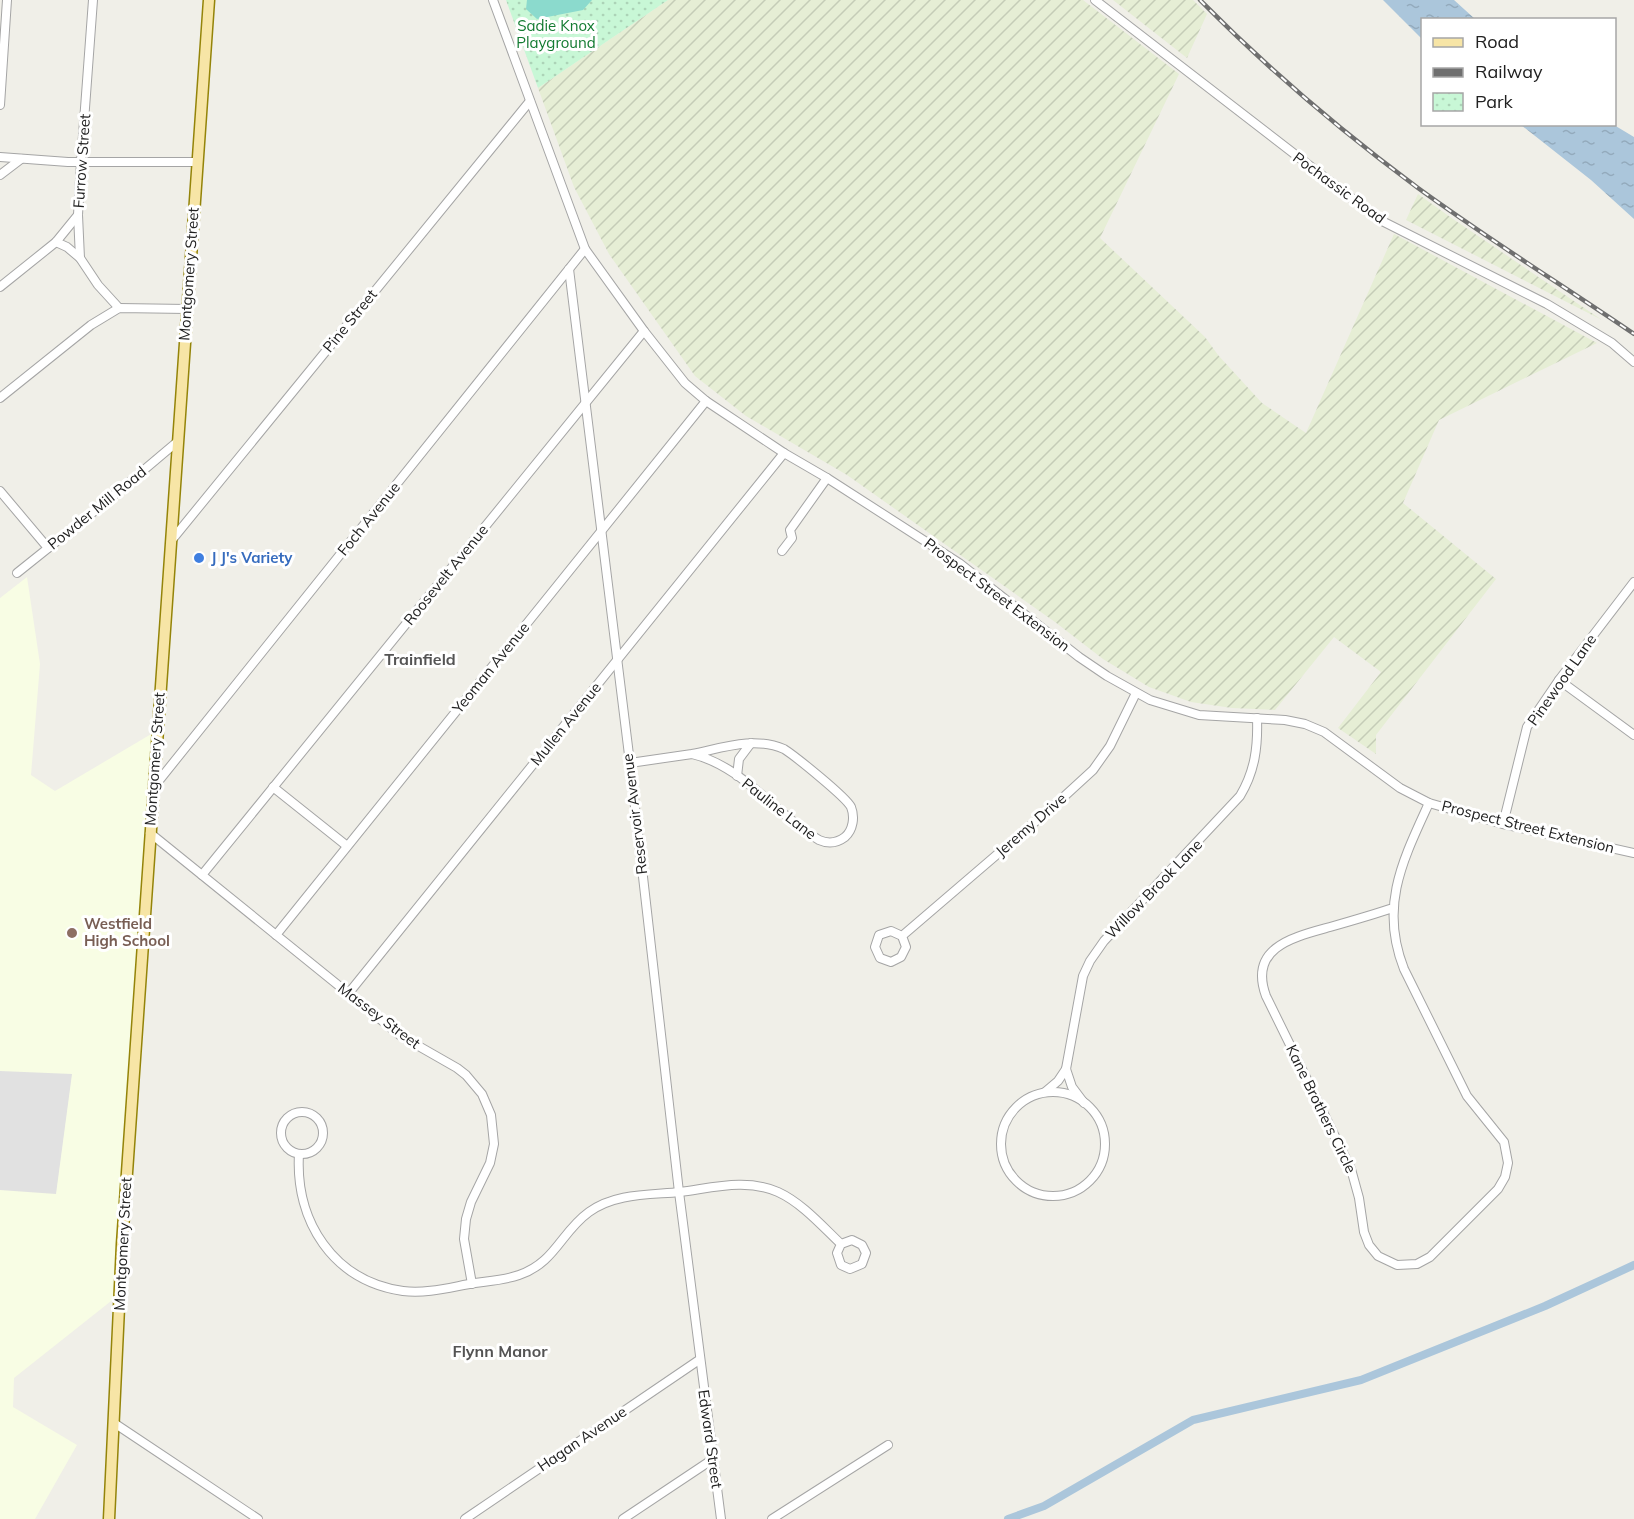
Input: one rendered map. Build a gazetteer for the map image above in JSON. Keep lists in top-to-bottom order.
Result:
{
  "streets": {
    "main road": ["Montgomery Street"],
    "street": [
      "Furrow Street",
      "Pochassic Road",
      "Pine Street",
      "Powder Mill Road",
      "Foch Avenue",
      "Roosevelt Avenue",
      "Prospect Street Extension",
      "Yeoman Avenue",
      "Pinewood Lane",
      "Mullen Avenue",
      "Pauline Lane",
      "Reservoir Avenue",
      "Jeremy Drive",
      "Willow Brook Lane",
      "Massey Street",
      "Kane Brothers Circle",
      "Hagan Avenue",
      "Edward Street"
    ]
  },
  "crossings": [
    ["Montgomery Street", "Pine Street"],
    ["Montgomery Street", "Powder Mill Road"],
    ["Montgomery Street", "Foch Avenue"],
    ["Montgomery Street", "Massey Street"],
    ["Pine Street", "Prospect Street Extension"],
    ["Foch Avenue", "Prospect Street Extension"],
    ["Foch Avenue", "Reservoir Avenue"],
    ["Roosevelt Avenue", "Prospect Street Extension"],
    ["Roosevelt Avenue", "Reservoir Avenue"],
    ["Roosevelt Avenue", "Massey Street"],
    ["Prospect Street Extension", "Yeoman Avenue"],
    ["Prospect Street Extension", "Pinewood Lane"],
    ["Prospect Street Extension", "Mullen Avenue"],
    ["Prospect Street Extension", "Jeremy Drive"],
    ["Prospect Street Extension", "Willow Brook Lane"],
    ["Prospect Street Extension", "Kane Brothers Circle"],
    ["Yeoman Avenue", "Reservoir Avenue"],
    ["Yeoman Avenue", "Massey Street"],
    ["Mullen Avenue", "Reservoir Avenue"],
    ["Mullen Avenue", "Massey Street"],
    ["Pauline Lane", "Reservoir Avenue"],
    ["Reservoir Avenue", "Hagan Avenue"],
    ["Reservoir Avenue", "Edward Street"],
    ["Hagan Avenue", "Edward Street"]
  ],
  "districts": ["Trainfield", "Flynn Manor"],
  "parks": ["Sadie Knox Playground"],
  "places": ["J J's Variety", "Westfield High School"],
  "legend": ["Road", "Railway", "Park"]
}
